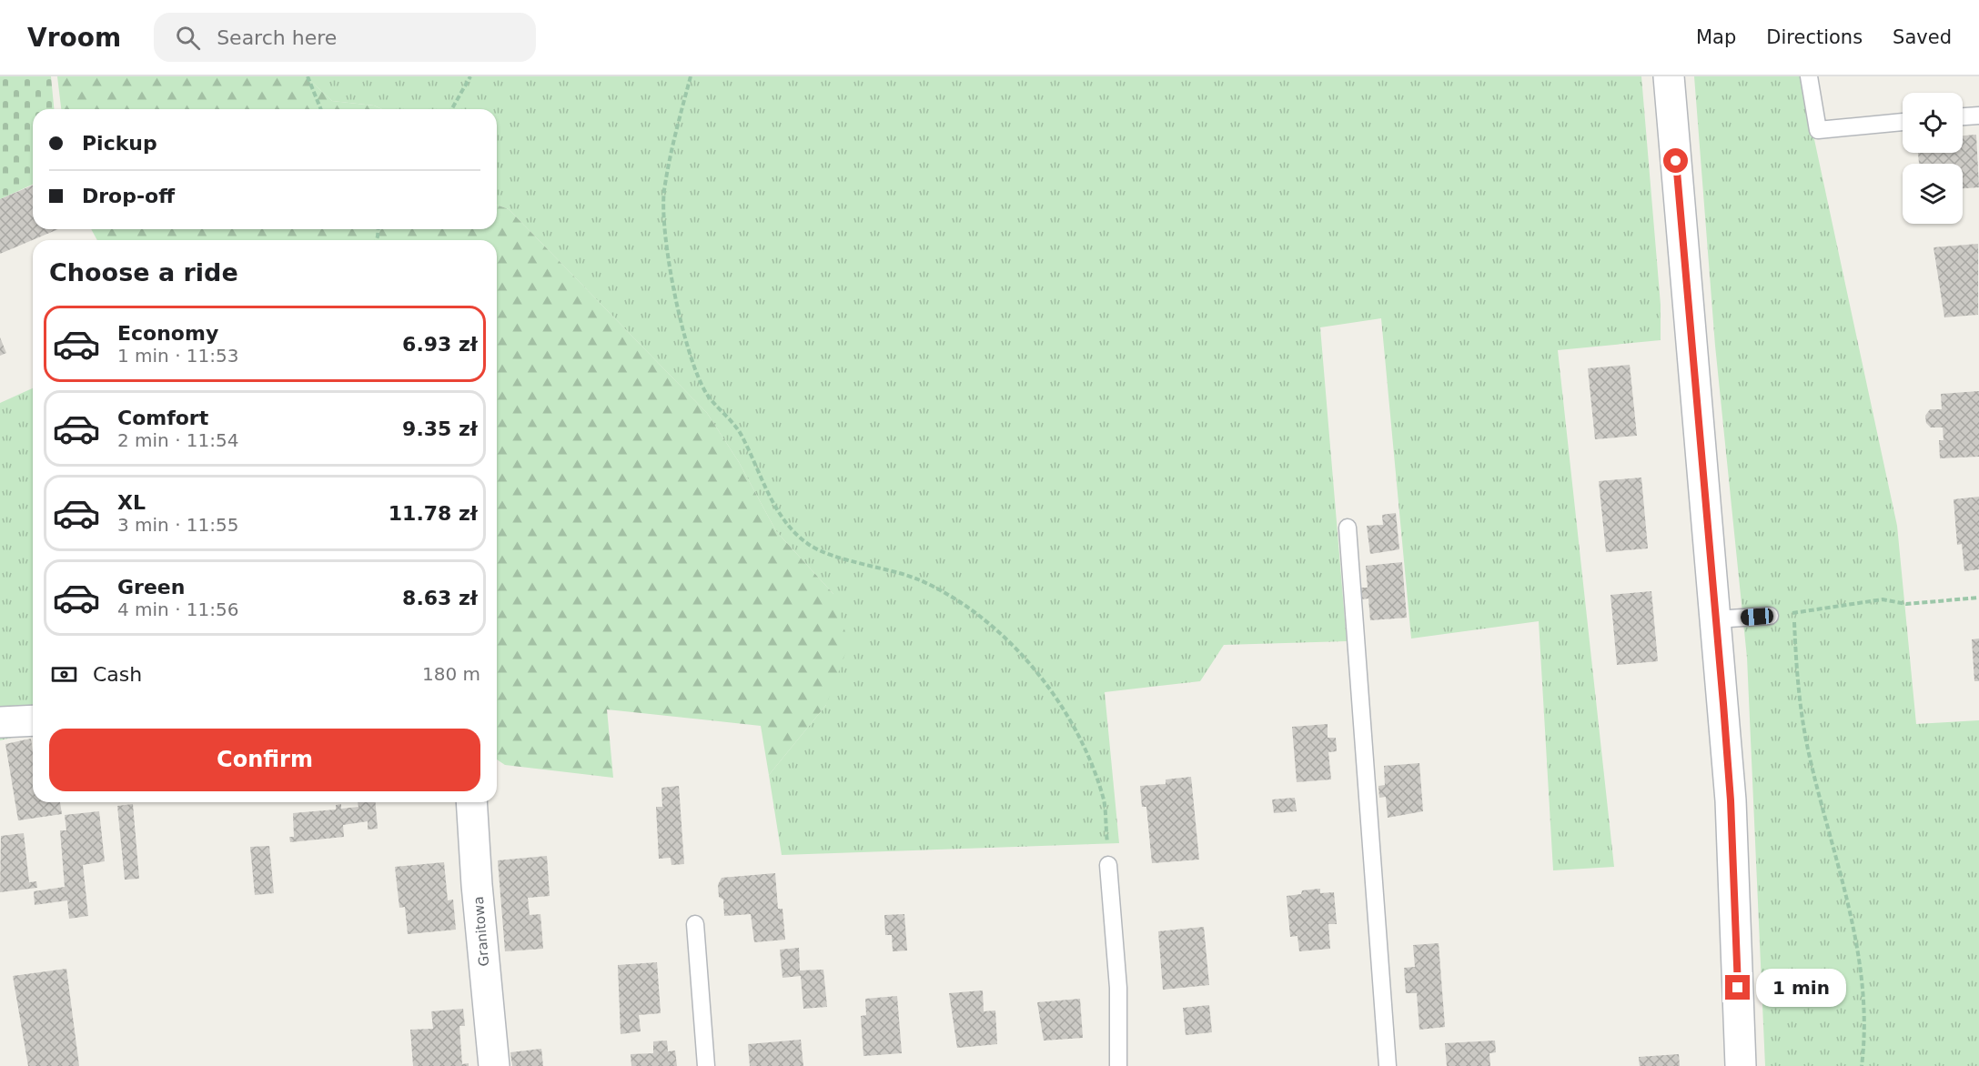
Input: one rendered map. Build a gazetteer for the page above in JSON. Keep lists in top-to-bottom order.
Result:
{
  "streets": {
    "street": ["Granitowa"]
  },
  "page": {
    "header": "Vroom",
    "search": "Search here",
    "nav": ["Map", "Directions", "Saved"],
    "banner": ["Pickup", "Drop-off"],
    "heading": "Choose a ride",
    "list": [
      {
        "name": "Economy",
        "note": "1 min · 11:53",
        "value": "6.93 zł"
      },
      {
        "name": "Comfort",
        "note": "2 min · 11:54",
        "value": "9.35 zł"
      },
      {
        "name": "XL",
        "note": "3 min · 11:55",
        "value": "11.78 zł"
      },
      {
        "name": "Green",
        "note": "4 min · 11:56",
        "value": "8.63 zł"
      }
    ],
    "pay": ["Cash", "180 m"],
    "buttons": "Confirm",
    "bubble": "1 min"
  }
}
